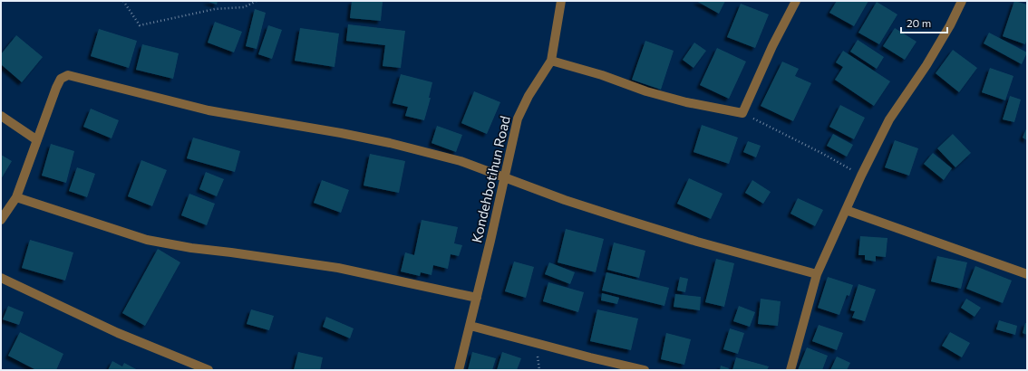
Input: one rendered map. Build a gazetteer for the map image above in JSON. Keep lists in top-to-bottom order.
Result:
{
  "streets": {
    "street": ["Kondehbotihun Road"]
  },
  "scale_bar": "20 m"
}
